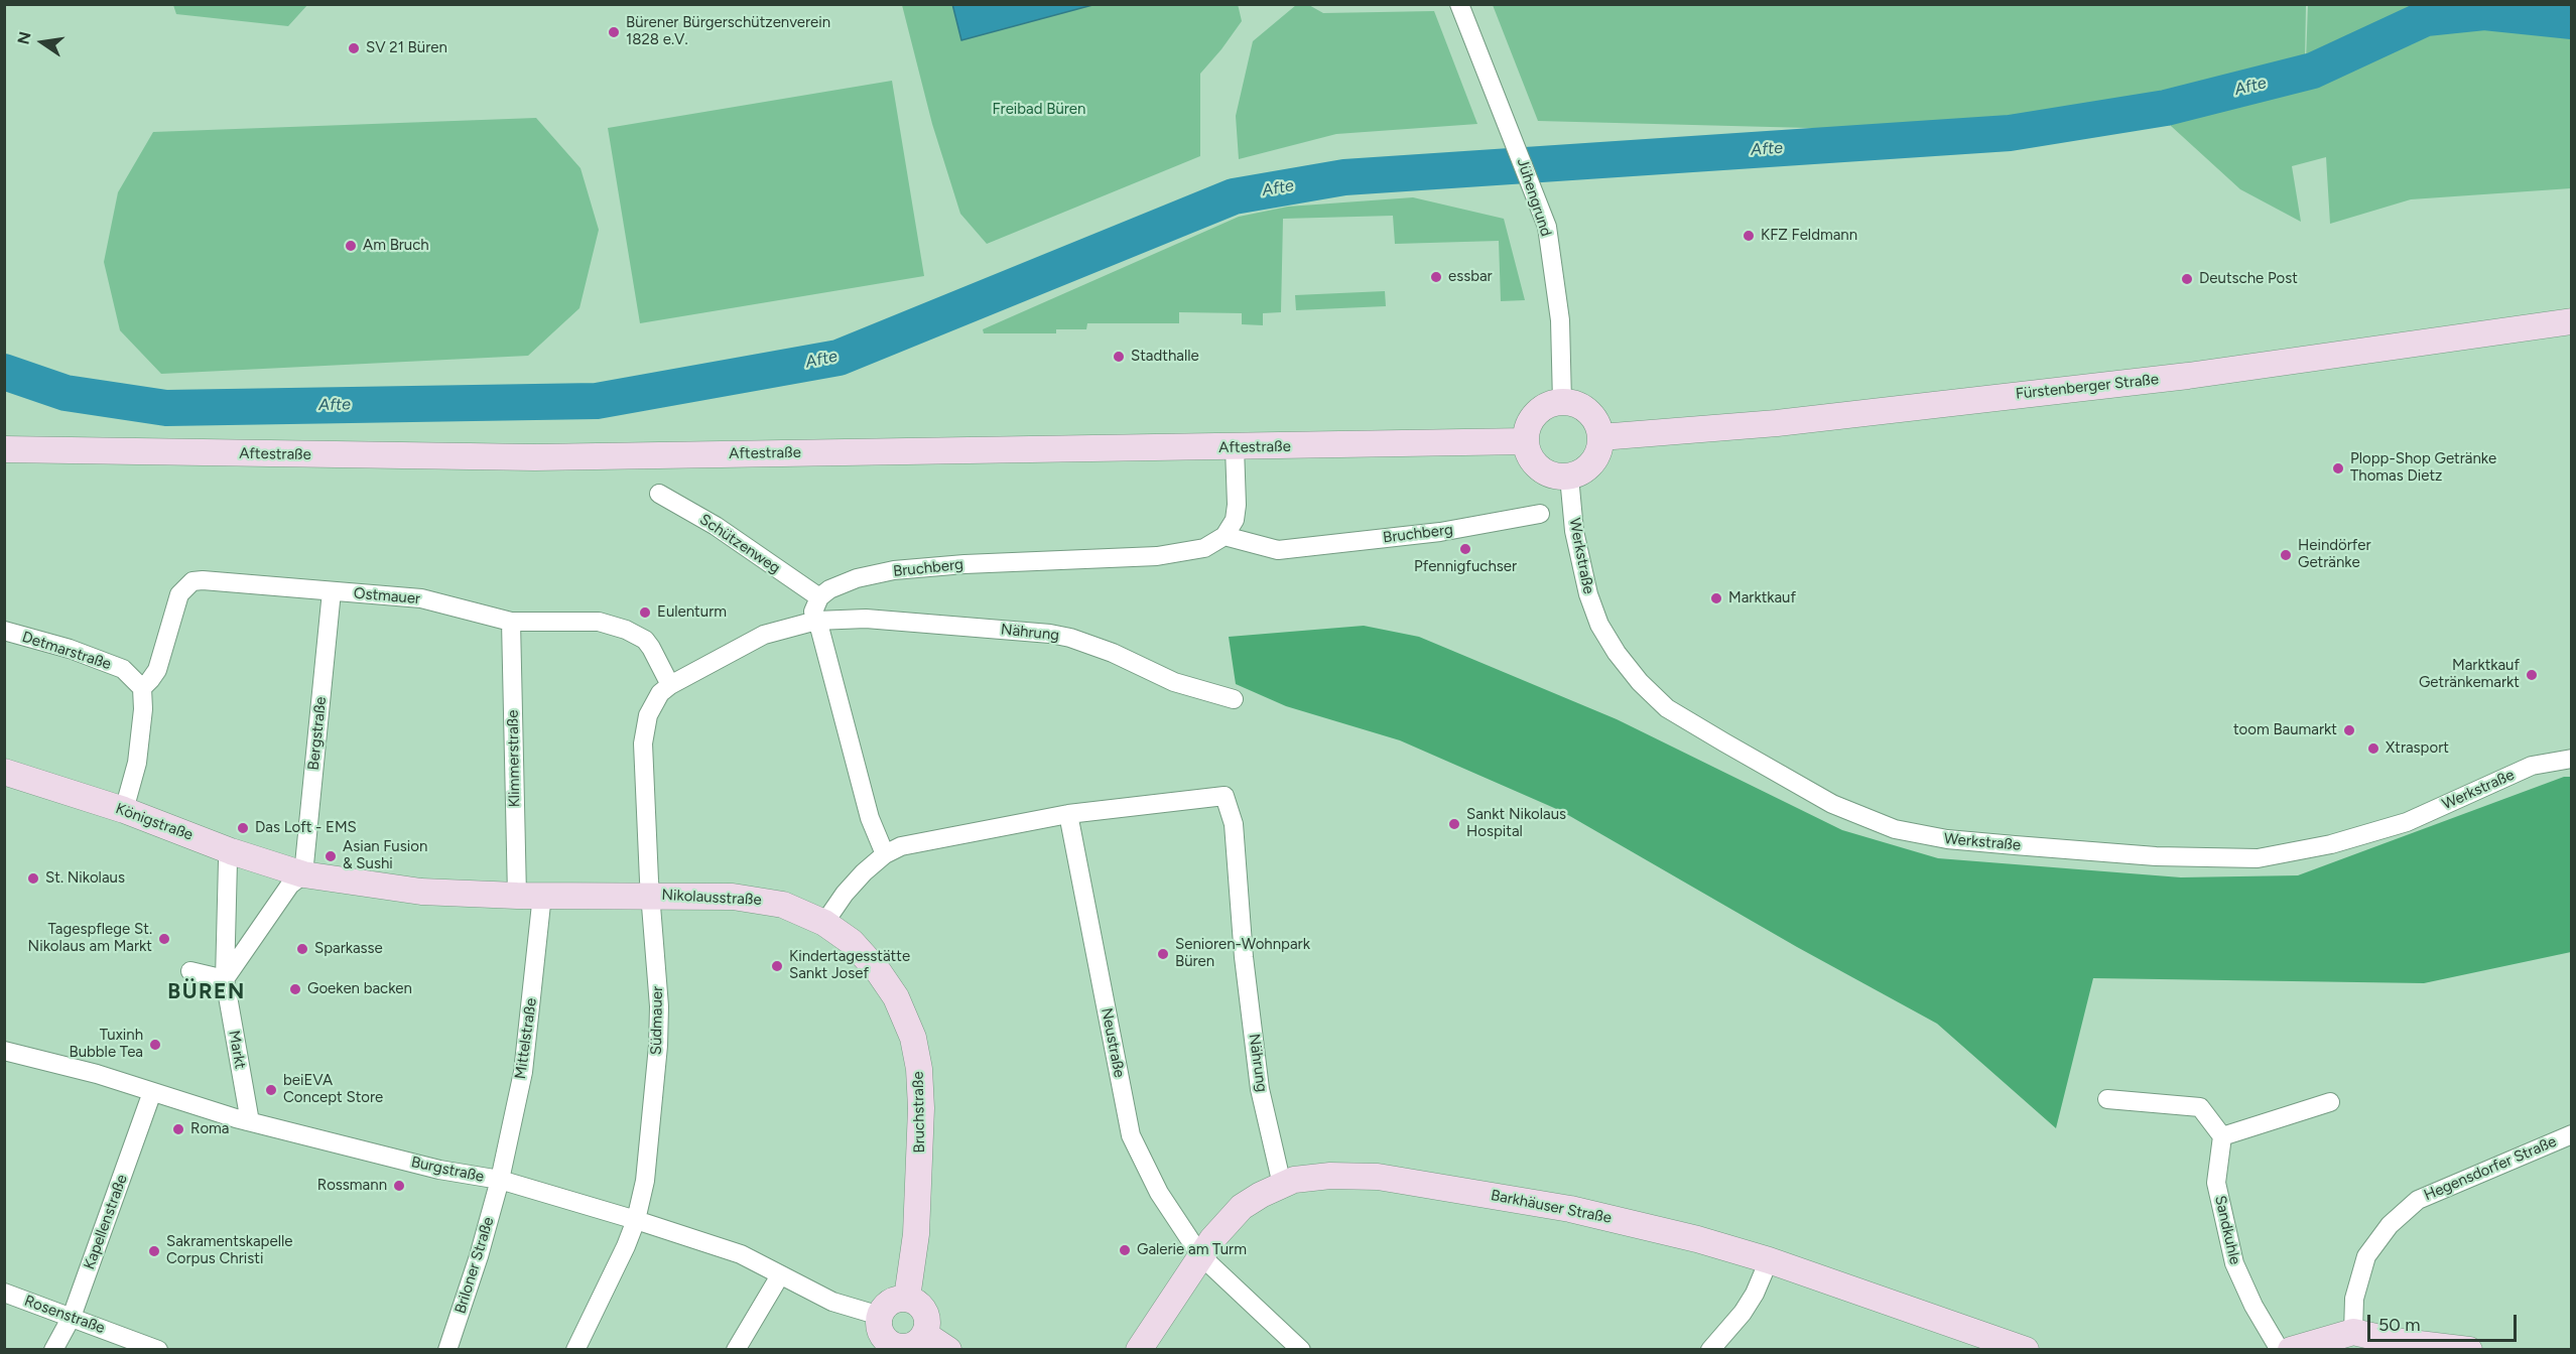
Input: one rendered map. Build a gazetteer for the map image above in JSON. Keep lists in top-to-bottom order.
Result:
{
  "streets": {
    "main road": [
      "Fürstenberger Straße",
      "Aftestraße",
      "Königstraße",
      "Nikolausstraße",
      "Bruchstraße",
      "Barkhäuser Straße"
    ],
    "street": [
      "Jühengrund",
      "Bruchberg",
      "Schützenweg",
      "Werkstraße",
      "Ostmauer",
      "Nährung",
      "Detmarstraße",
      "Bergstraße",
      "Klimmerstraße",
      "Südmauer",
      "Mittelstraße",
      "Neustraße",
      "Markt",
      "Hegensdorfer Straße",
      "Burgstraße",
      "Kapellenstraße",
      "Sandkuhle",
      "Briloner Straße",
      "Rosenstraße"
    ]
  },
  "crossings": [
    ["Jühengrund", "Fürstenberger Straße"],
    ["Jühengrund", "Aftestraße"],
    ["Jühengrund", "Werkstraße"],
    ["Fürstenberger Straße", "Aftestraße"],
    ["Fürstenberger Straße", "Werkstraße"],
    ["Aftestraße", "Werkstraße"],
    ["Bruchberg", "Schützenweg"],
    ["Ostmauer", "Detmarstraße"],
    ["Ostmauer", "Bergstraße"],
    ["Ostmauer", "Klimmerstraße"],
    ["Ostmauer", "Südmauer"],
    ["Nährung", "Neustraße"],
    ["Nährung", "Barkhäuser Straße"],
    ["Bergstraße", "Königstraße"],
    ["Bergstraße", "Nikolausstraße"],
    ["Klimmerstraße", "Nikolausstraße"],
    ["Königstraße", "Nikolausstraße"],
    ["Königstraße", "Markt"],
    ["Nikolausstraße", "Südmauer"],
    ["Nikolausstraße", "Mittelstraße"],
    ["Nikolausstraße", "Bruchstraße"],
    ["Südmauer", "Burgstraße"],
    ["Mittelstraße", "Burgstraße"],
    ["Mittelstraße", "Briloner Straße"],
    ["Neustraße", "Barkhäuser Straße"],
    ["Markt", "Burgstraße"],
    ["Bruchstraße", "Burgstraße"],
    ["Burgstraße", "Kapellenstraße"],
    ["Burgstraße", "Briloner Straße"],
    ["Kapellenstraße", "Rosenstraße"]
  ],
  "districts": ["BÜREN"],
  "water": ["Afte"],
  "parks": ["Freibad Büren"],
  "places": [
    "Bürener Bürgerschützenverein 1828 e.V.",
    "SV 21 Büren",
    "KFZ Feldmann",
    "Am Bruch",
    "essbar",
    "Deutsche Post",
    "Stadthalle",
    "Plopp-Shop Getränke Thomas Dietz",
    "Pfennigfuchser",
    "Heindörfer Getränke",
    "Marktkauf",
    "Eulenturm",
    "Marktkauf Getränkemarkt",
    "toom Baumarkt",
    "Xtrasport",
    "Sankt Nikolaus Hospital",
    "Das Loft - EMS",
    "Asian Fusion & Sushi",
    "St. Nikolaus",
    "Tagespflege St. Nikolaus am Markt",
    "Sparkasse",
    "Senioren-Wohnpark Büren",
    "Kindertagesstätte Sankt Josef",
    "Goeken backen",
    "Tuxinh Bubble Tea",
    "beiEVA Concept Store",
    "Roma",
    "Rossmann",
    "Galerie am Turm",
    "Sakramentskapelle Corpus Christi"
  ],
  "scale_bar": "50 m",
  "north": "left"
}
